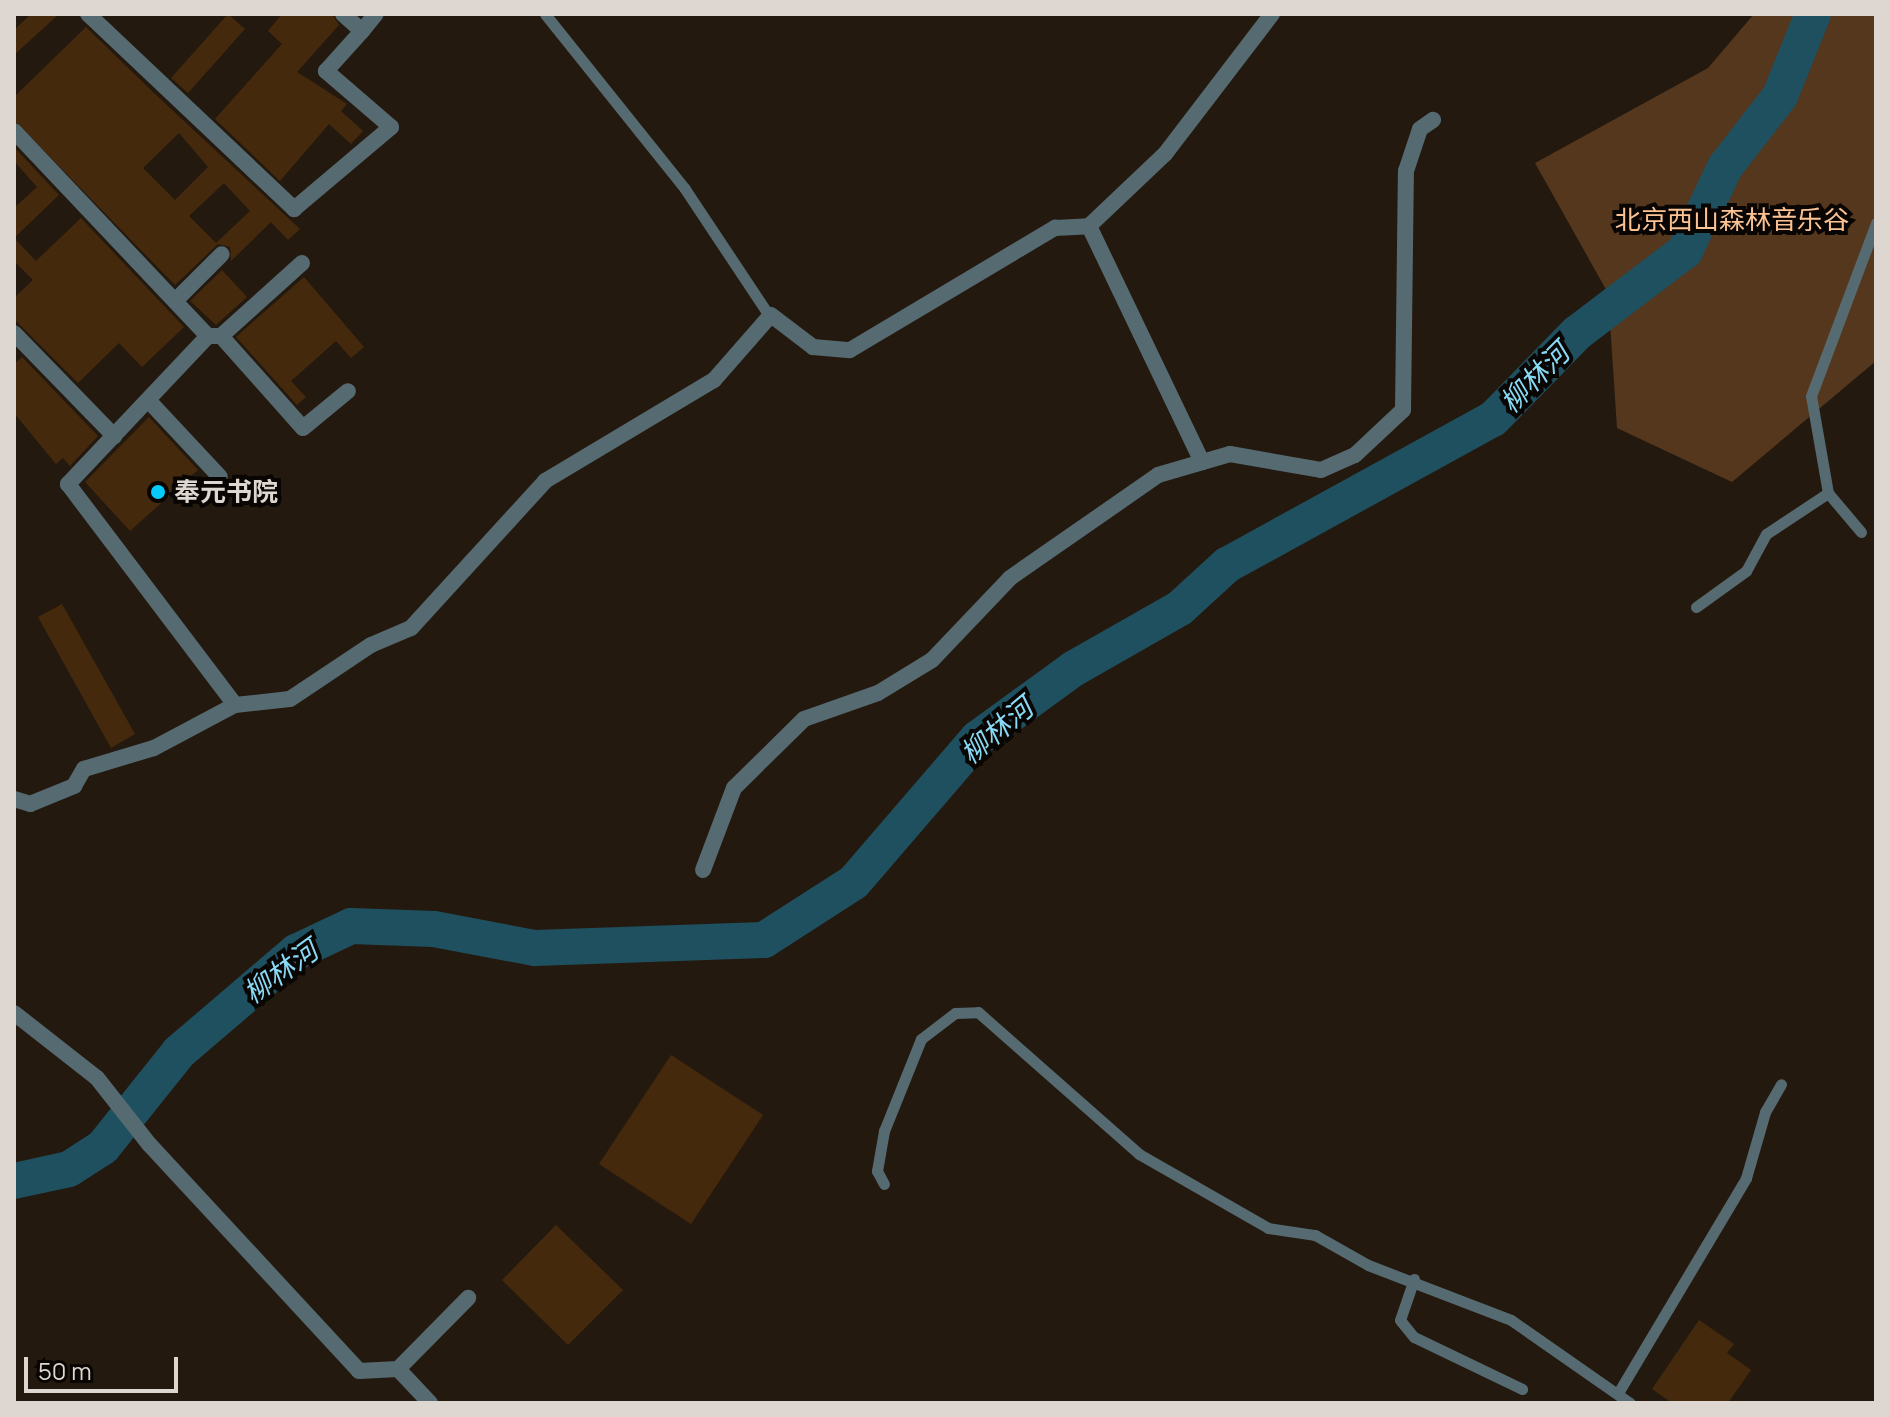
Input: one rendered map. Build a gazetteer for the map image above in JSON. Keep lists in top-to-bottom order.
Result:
{
  "water": ["柳林河"],
  "parks": ["北京西山森林音乐谷"],
  "places": ["奉元书院"],
  "scale_bar": "50 m"
}
